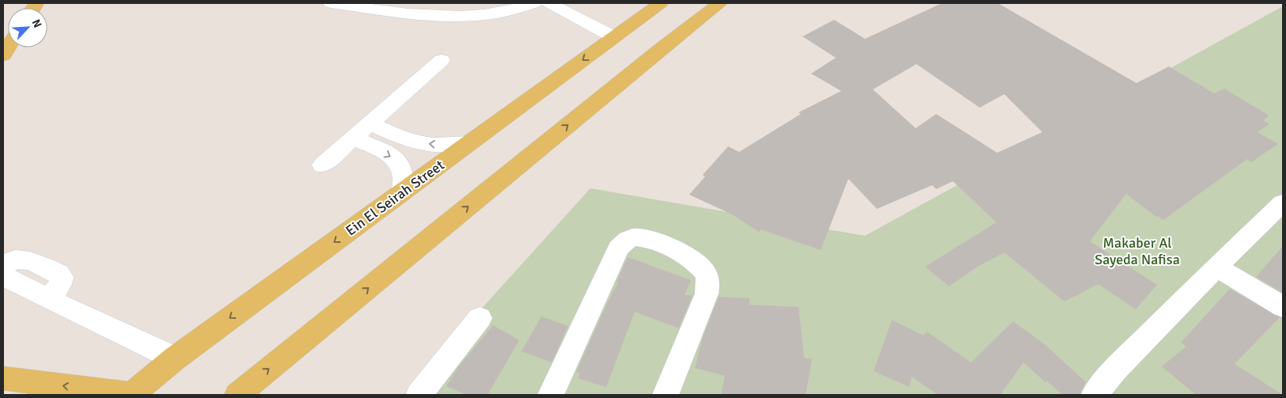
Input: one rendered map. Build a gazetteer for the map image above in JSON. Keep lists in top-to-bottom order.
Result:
{
  "streets": {
    "main road": ["Ein El Seirah Street"]
  },
  "parks": ["Makaber Al Sayeda Nafisa"],
  "north": "top right"
}
